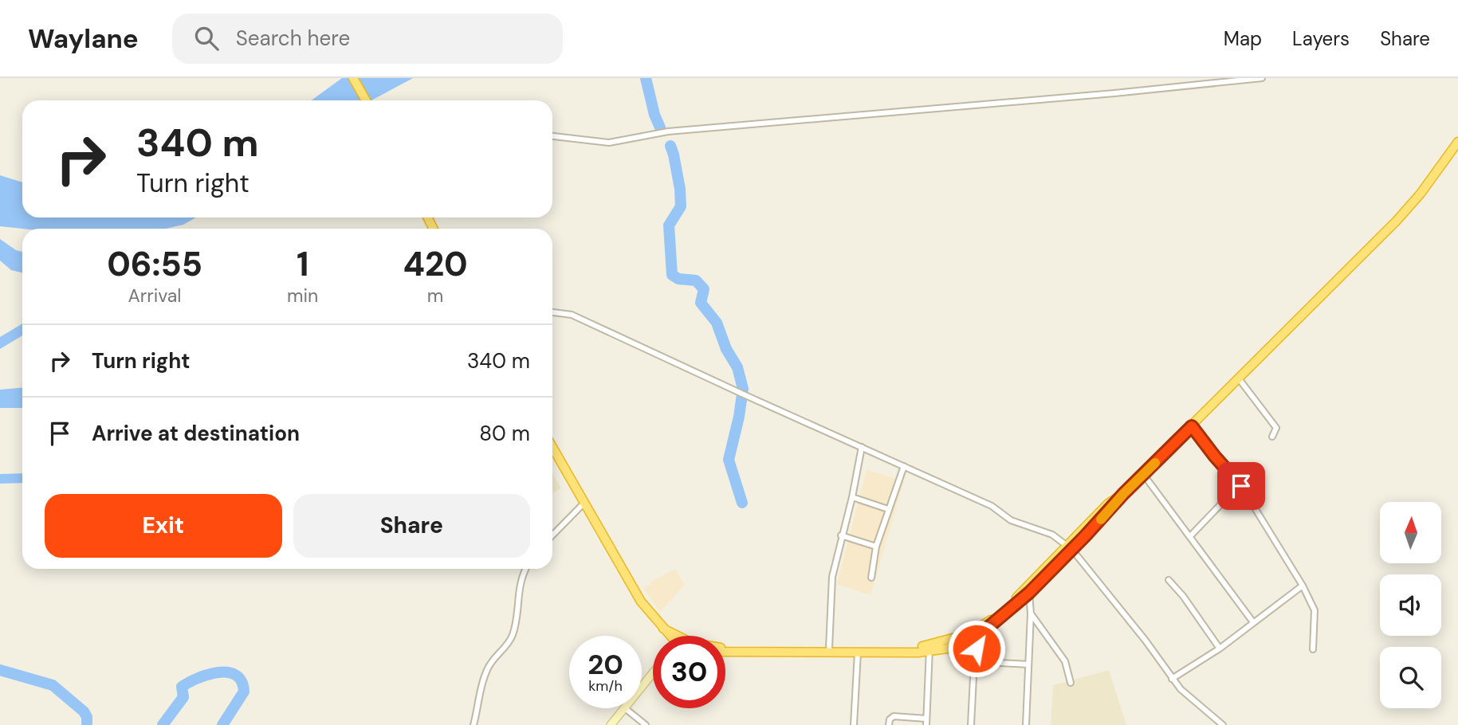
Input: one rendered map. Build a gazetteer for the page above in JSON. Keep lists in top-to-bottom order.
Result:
{
  "north": "top",
  "page": {
    "header": "Waylane",
    "search": "Search here",
    "nav": ["Map", "Layers", "Share"],
    "turn": ["340 m", "Turn right"],
    "eta": [
      "06:55",
      "Arrival",
      "1",
      "min",
      "420",
      "m"
    ],
    "list": [
      {
        "name": "Turn right",
        "value": "340 m"
      },
      {
        "name": "Arrive at destination",
        "value": "80 m"
      }
    ],
    "buttons": ["Exit", "Share"],
    "speed": "20 km/h",
    "limit": "30"
  }
}
